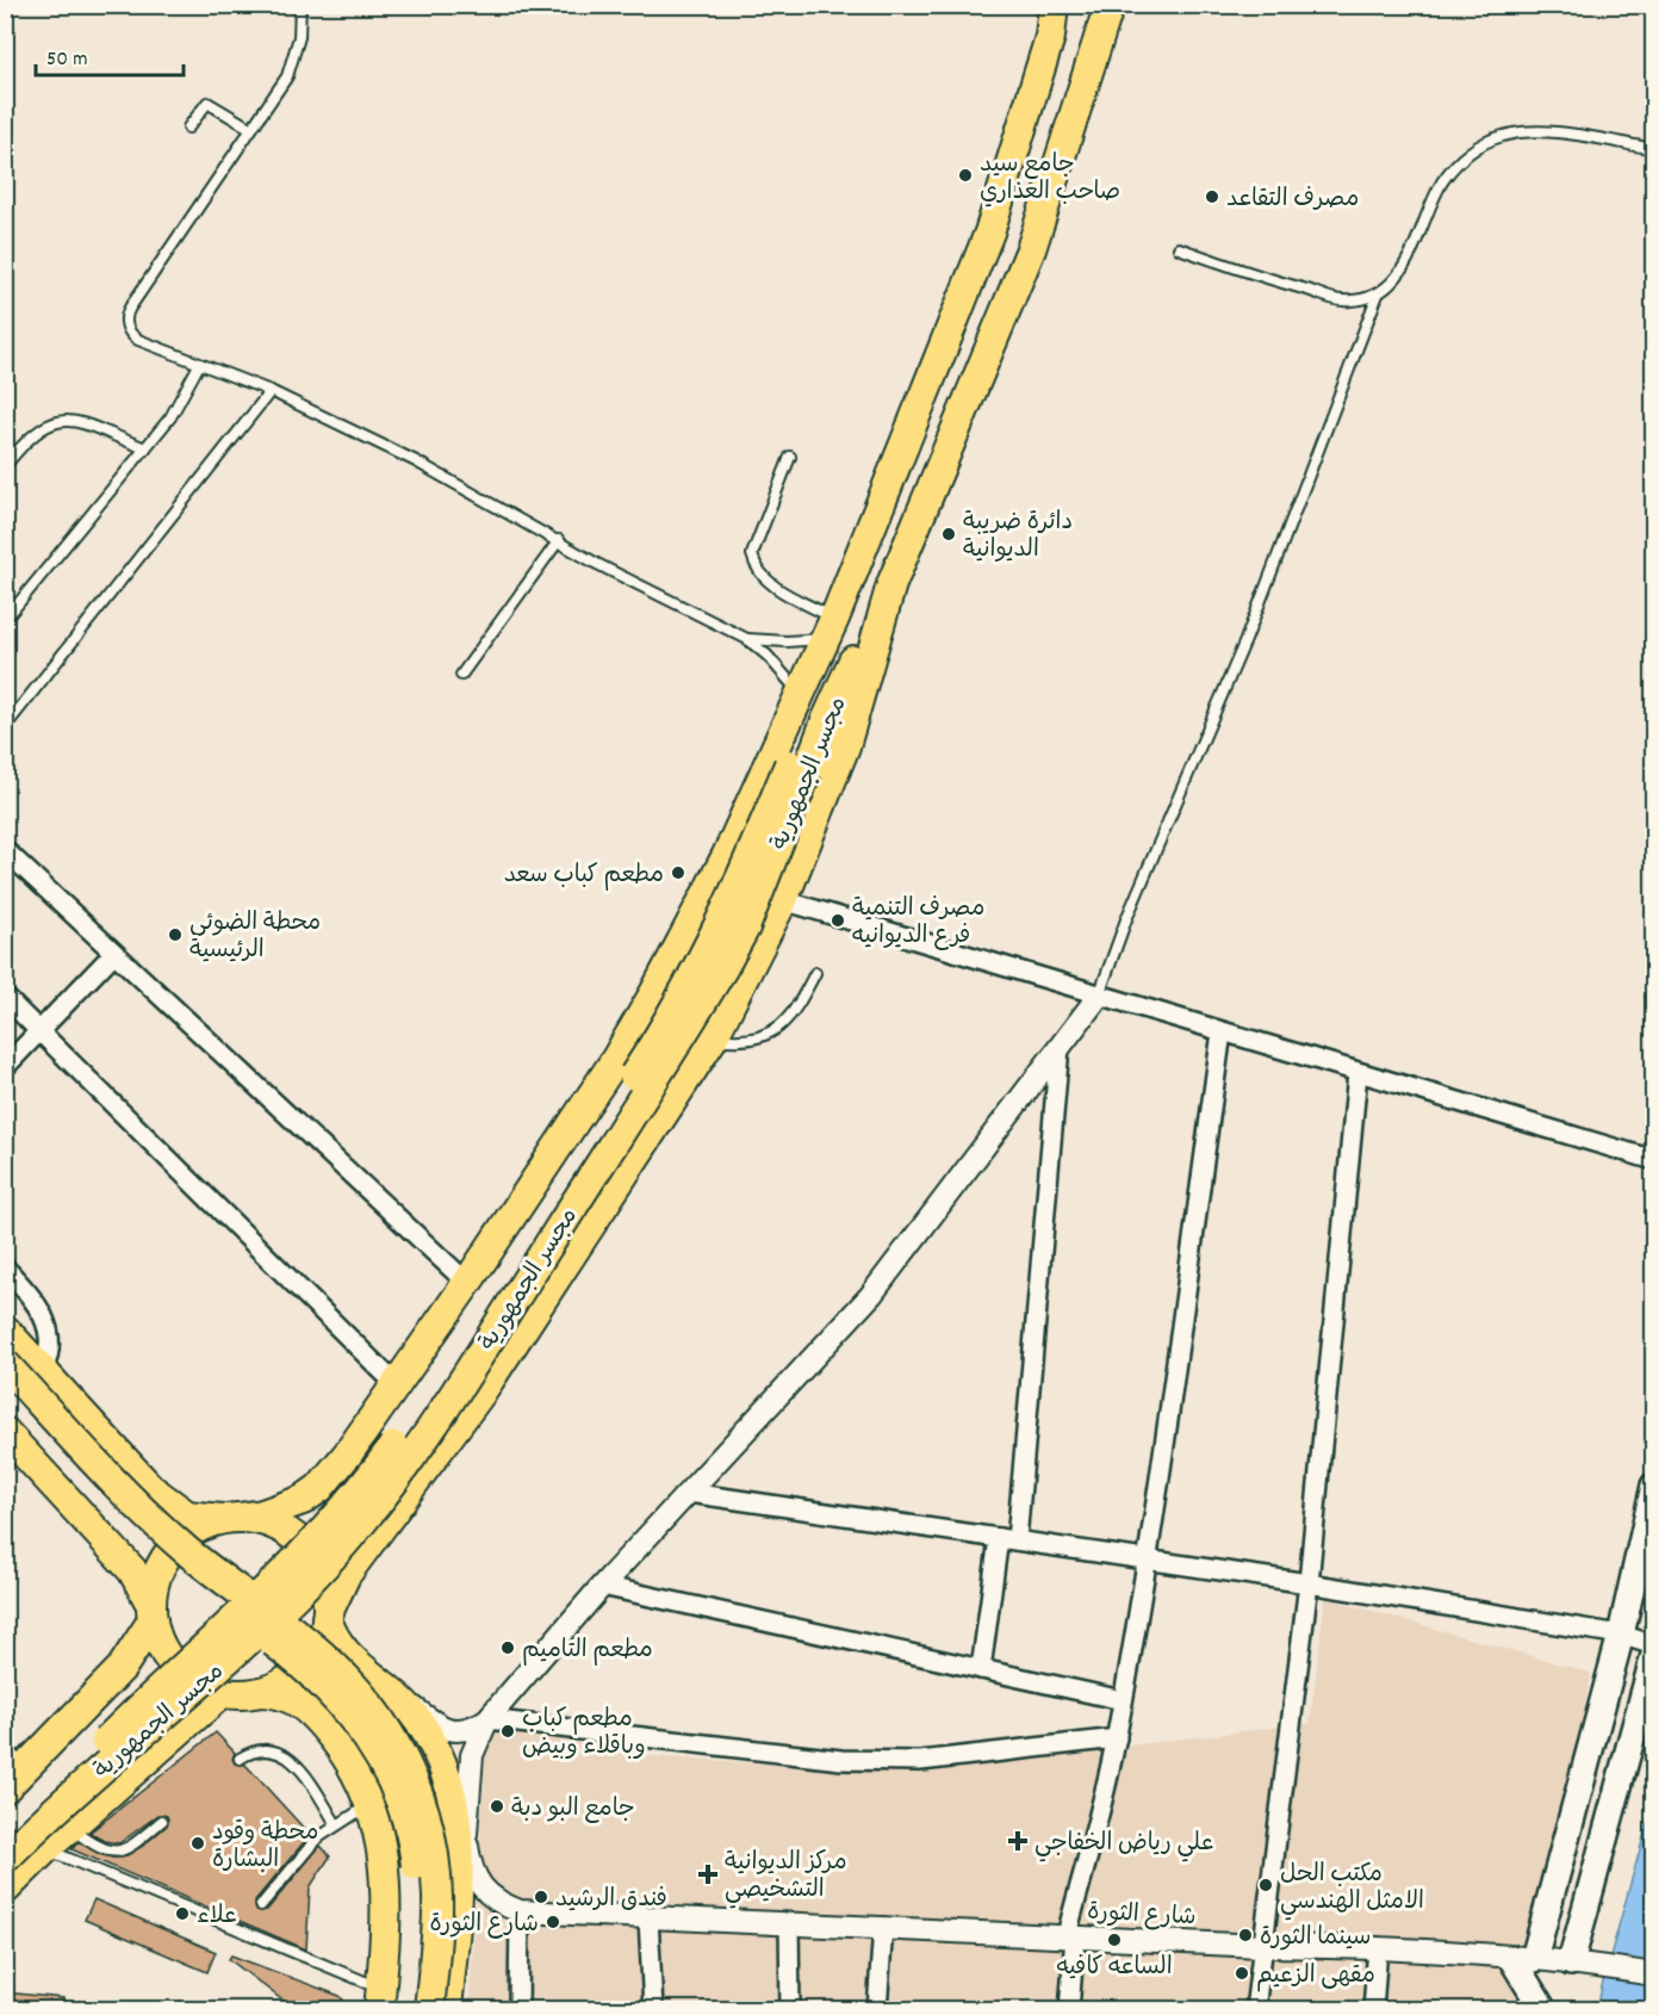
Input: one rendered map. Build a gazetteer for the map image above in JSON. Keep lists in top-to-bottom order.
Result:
{
  "streets": {
    "main road": ["مجسر الجمهورية"],
    "street": ["شارع الثورة"]
  },
  "places": {
    "other": [
      "جامع سيد صاحب العذاري",
      "مصرف التقاعد",
      "دائرة ضريبة الديوانية",
      "مطعم كباب سعد",
      "مصرف التنمية فرع الديوانيه",
      "محطة الضوئي الرئيسية",
      "مطعم التاميم",
      "مطعم كباب وباقلاء وبيض",
      "جامع البو دبة",
      "محطة وقود البشارة",
      "مكتب الحل الامثل الهندسي",
      "فندق الرشيد",
      "علاء",
      "شارع الثورة",
      "سينما الثورة",
      "الساعه كافيه",
      "مقهى الزعيم"
    ],
    "health": ["علي رياض الخفاجي", "مركز الديوانية التشخيصي"]
  },
  "scale_bar": "50 m"
}
